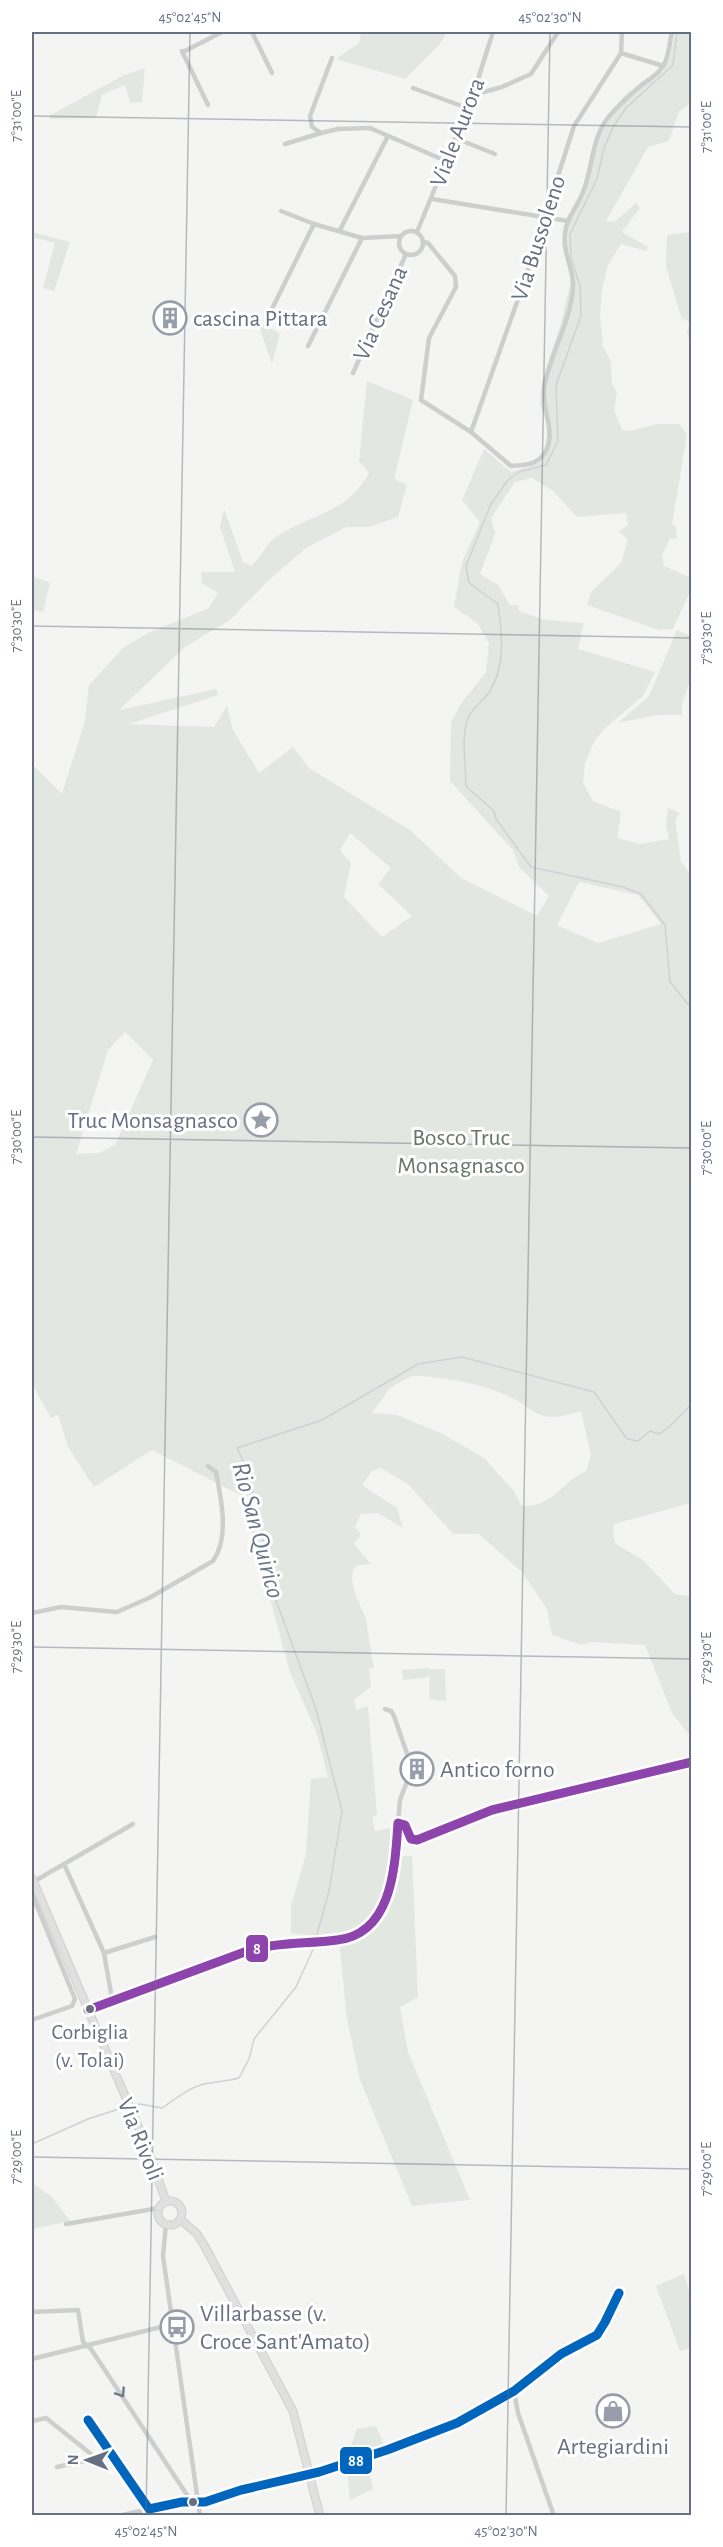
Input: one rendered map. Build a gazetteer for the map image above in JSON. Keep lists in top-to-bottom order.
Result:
{
  "streets": {
    "street": [
      "Viale Aurora",
      "Via Bussoleno",
      "Via Cesana",
      "Via Rivoli"
    ]
  },
  "crossings": [
    ["Viale Aurora", "Via Cesana"]
  ],
  "water": ["Rio San Quirico"],
  "parks": ["Bosco Truc Monsagnasco"],
  "places": {
    "building": ["cascina Pittara", "Antico forno"],
    "place": ["Truc Monsagnasco"],
    "other": ["Corbiglia (v. Tolai)"],
    "bus stop": ["Villarbasse (v. Croce Sant'Amato)"],
    "shop": ["Artegiardini"]
  },
  "lines": ["transit line 8", "transit line 88"],
  "north": "left",
  "coordinates": [
    "45°02'45\"N",
    "45°02'30\"N",
    "7°31'00\"E",
    "7°30'30\"E",
    "7°30'00\"E",
    "7°29'30\"E",
    "7°29'00\"E"
  ]
}
